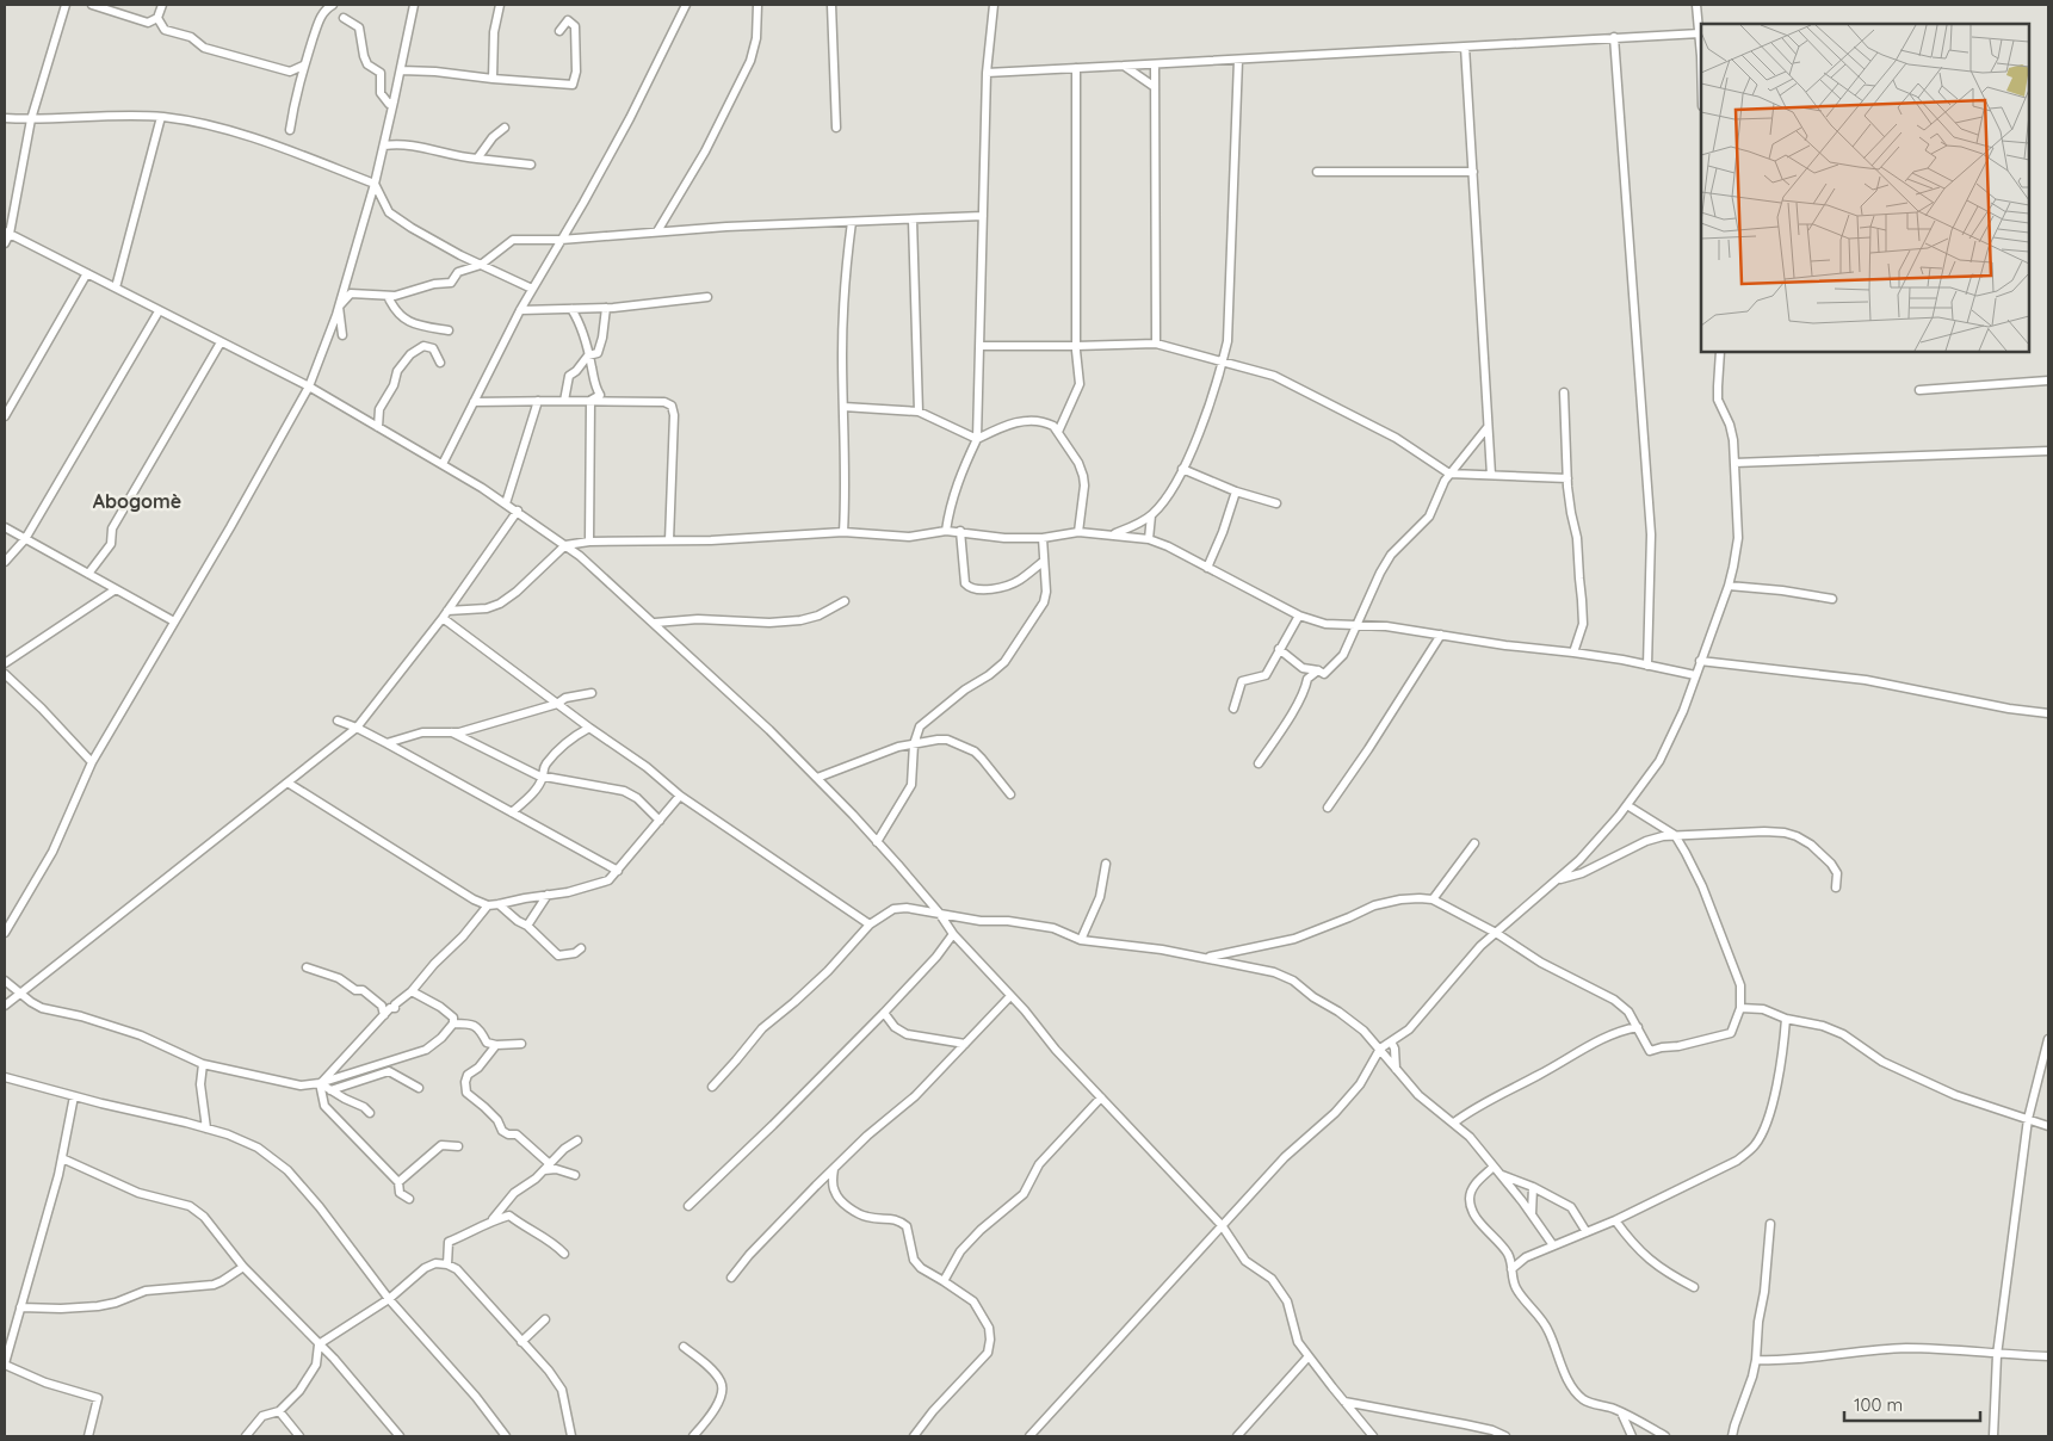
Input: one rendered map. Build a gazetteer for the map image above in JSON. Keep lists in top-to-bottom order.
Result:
{
  "districts": ["Abogomè"],
  "scale_bar": "100 m"
}
